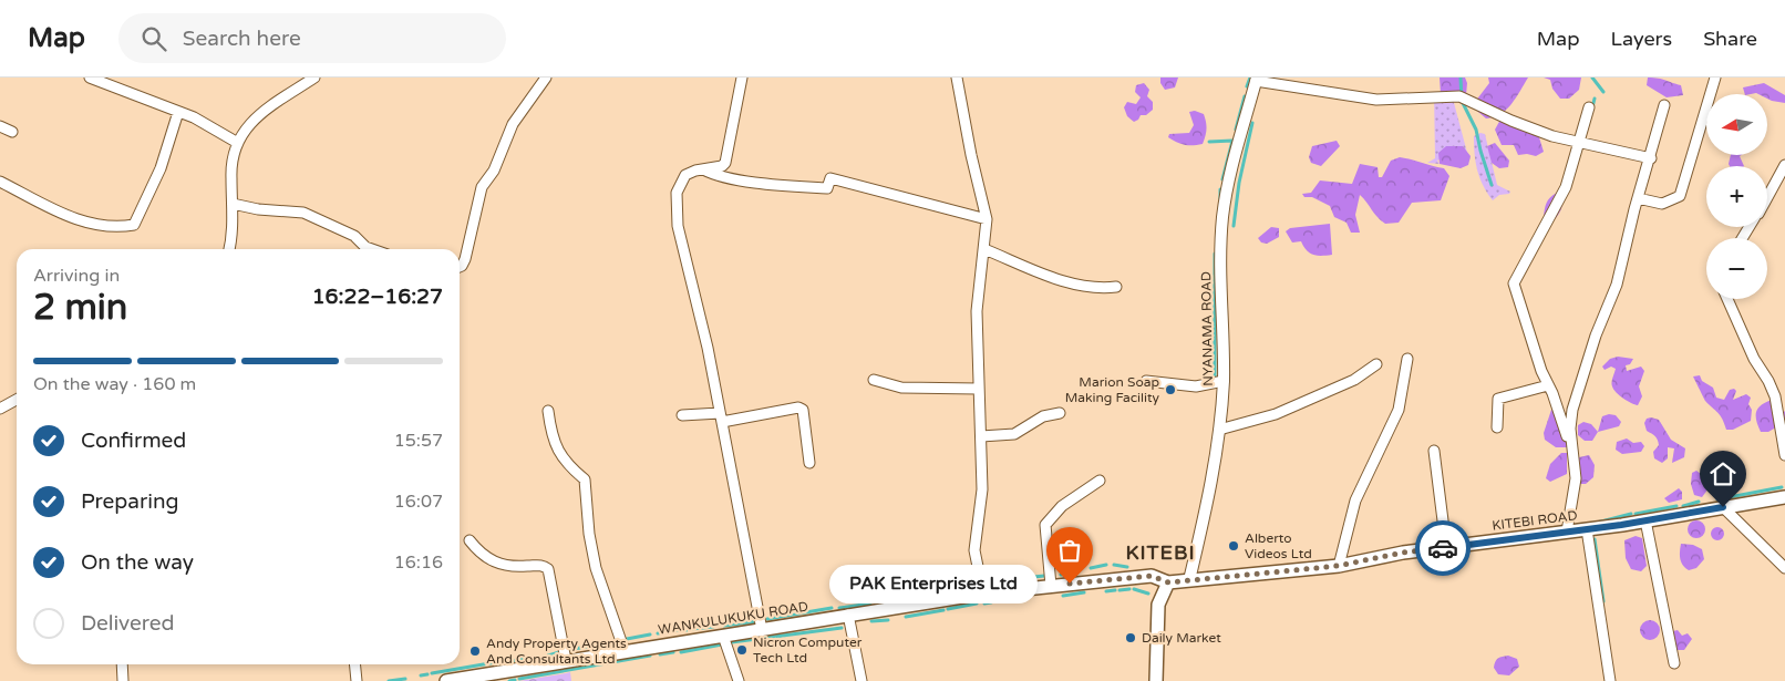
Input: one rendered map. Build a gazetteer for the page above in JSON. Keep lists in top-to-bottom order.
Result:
{
  "streets": {
    "main road": ["KITEBI ROAD", "WANKULUKUKU ROAD"],
    "street": ["NYANAMA ROAD"]
  },
  "crossings": [
    ["NYANAMA ROAD", "KITEBI ROAD"],
    ["NYANAMA ROAD", "WANKULUKUKU ROAD"],
    ["KITEBI ROAD", "WANKULUKUKU ROAD"]
  ],
  "districts": ["KITEBI"],
  "places": [
    "Marion Soap Making Facility",
    "Alberto Videos Ltd",
    "PAK Enterprises Ltd",
    "Daily Market",
    "Nicron Computer Tech Ltd",
    "Andy Property Agents And Consultants Ltd"
  ],
  "north": "left",
  "page": {
    "header": "Map",
    "search": "Search here",
    "nav": ["Map", "Layers", "Share"],
    "map_buttons": ["+", "−"],
    "heading": ["2 min", "Arriving in", "16:22–16:27"],
    "bar": "On the way · 160 m",
    "list": [
      ["Confirmed", "15:57"],
      ["Preparing", "16:07"],
      ["On the way", "16:16"],
      "Delivered"
    ],
    "bubble": "PAK Enterprises Ltd"
  }
}
